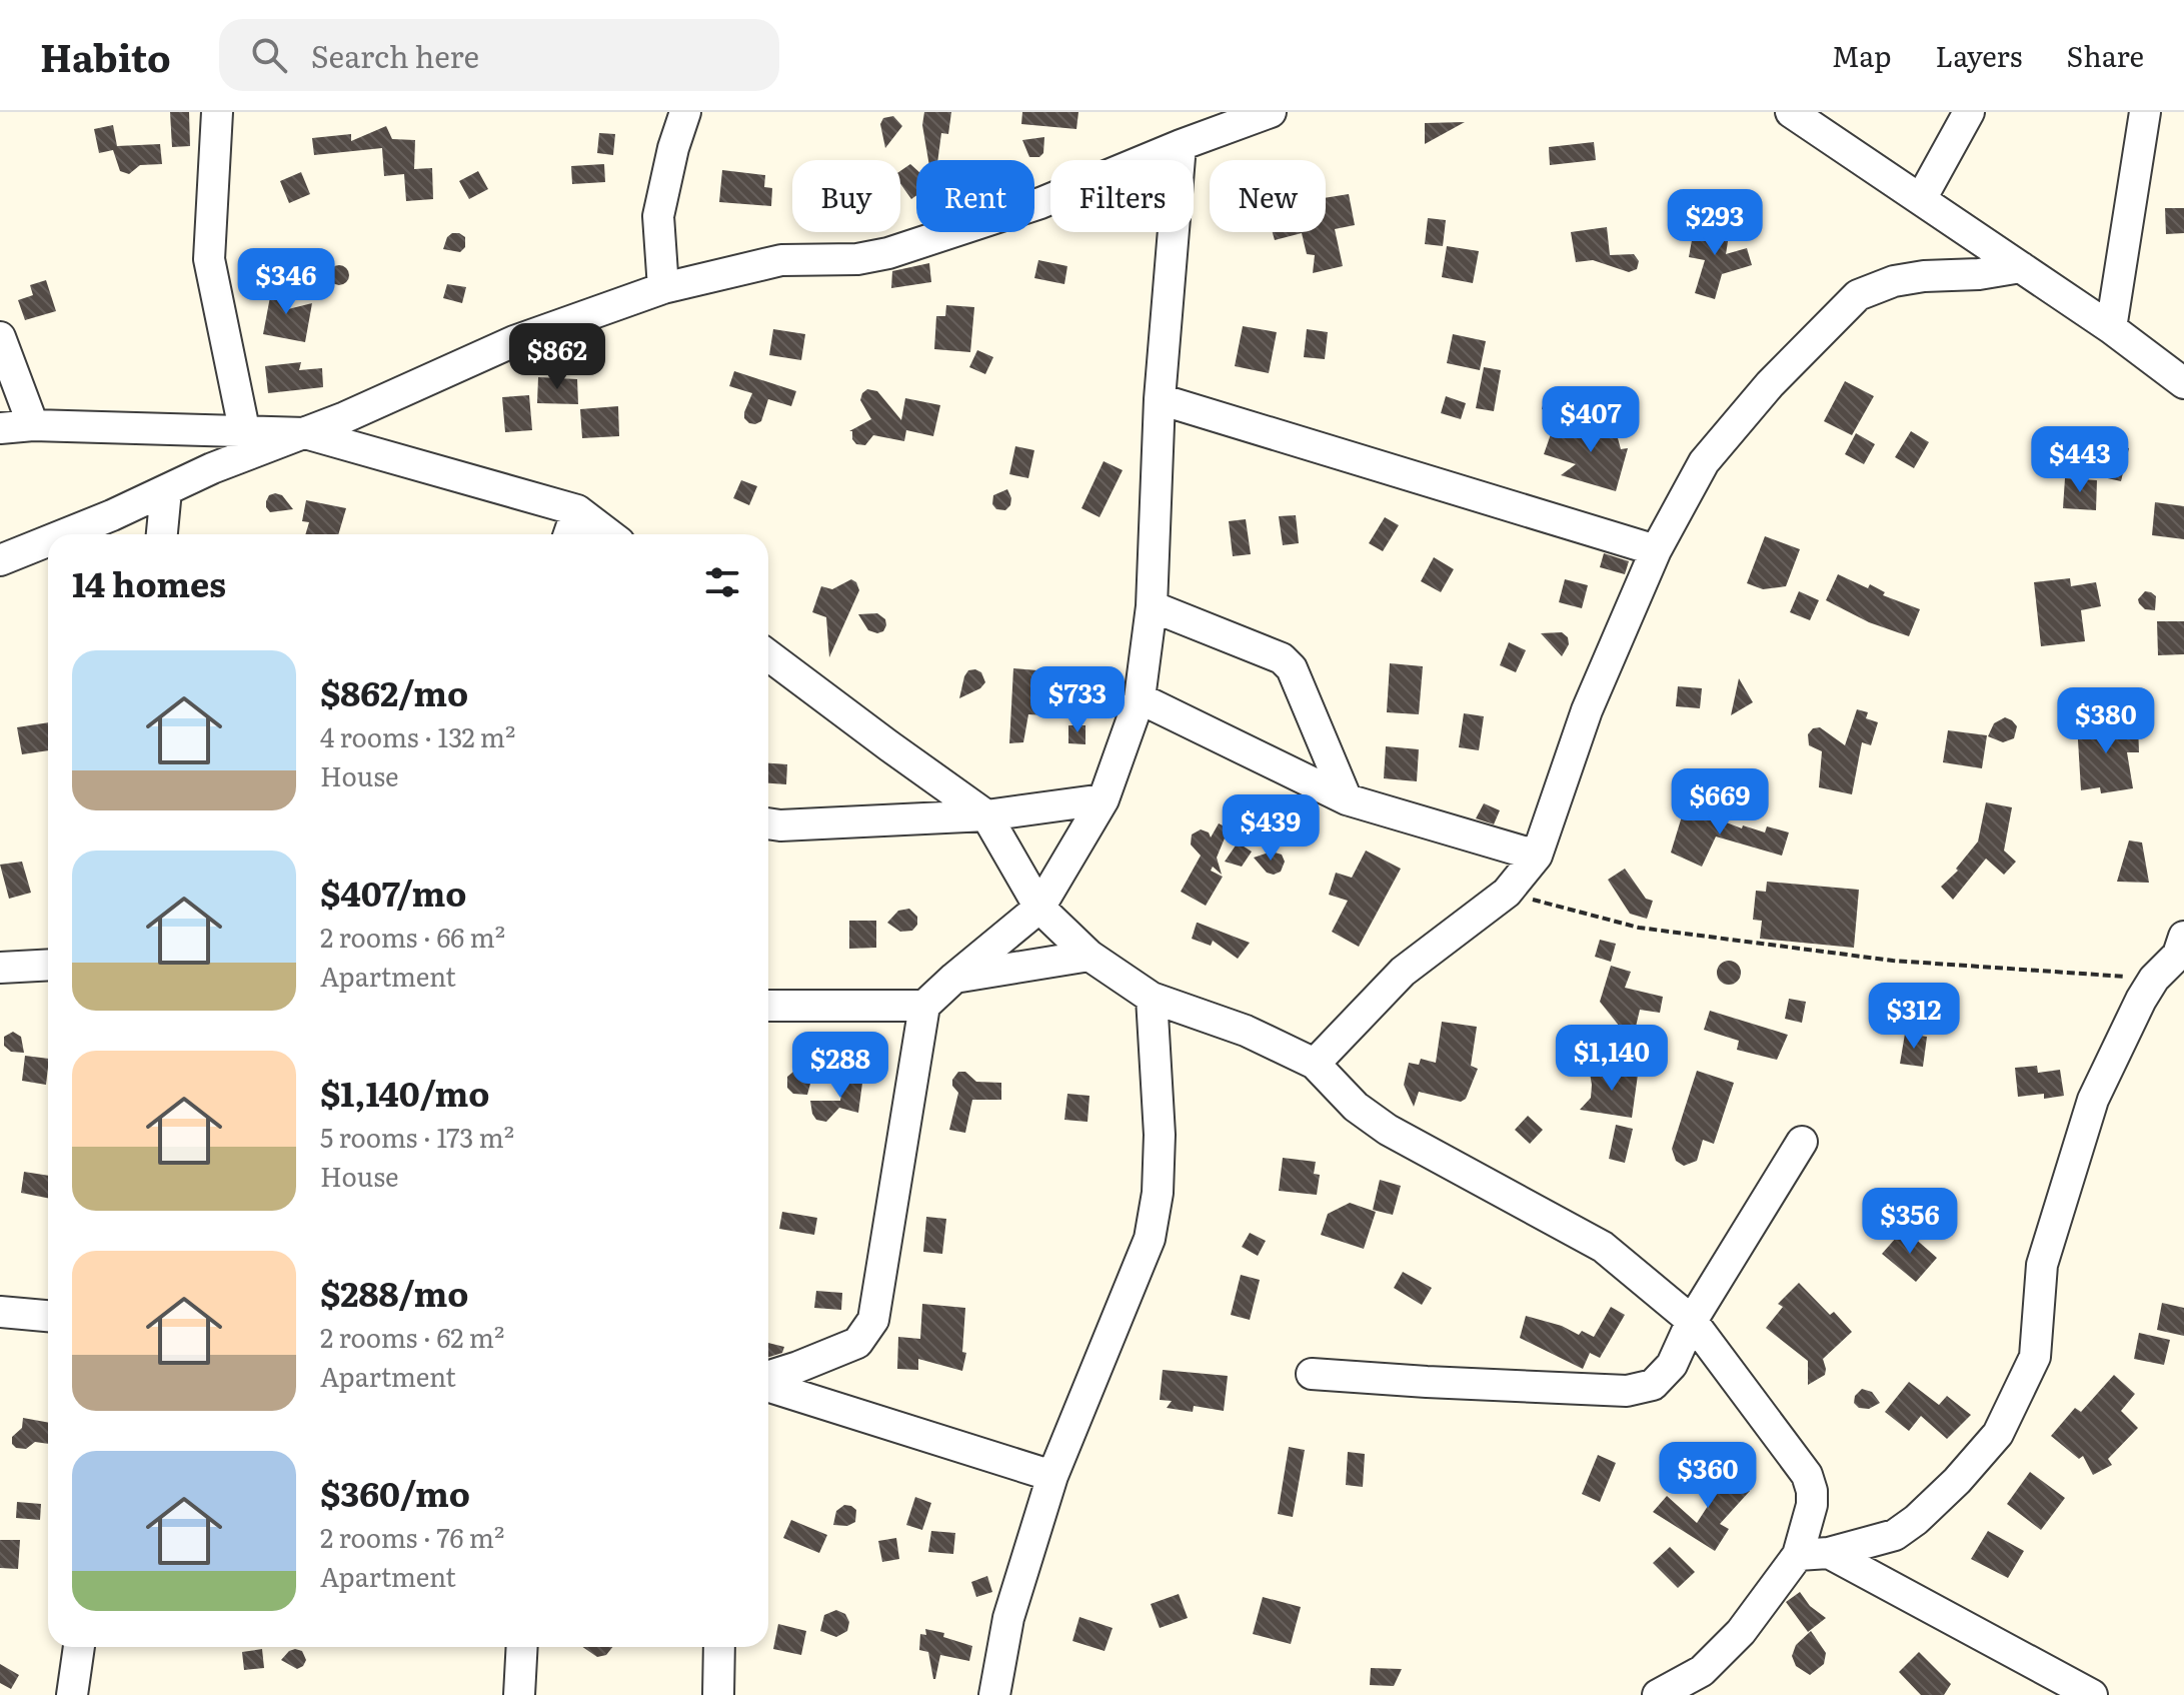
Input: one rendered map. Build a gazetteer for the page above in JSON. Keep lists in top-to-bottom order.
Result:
{
  "page": {
    "header": "Habito",
    "search": "Search here",
    "nav": ["Map", "Layers", "Share"],
    "chip": [
      "Buy",
      "Rent",
      "Filters",
      "New"
    ],
    "price": [
      "$293",
      "$346",
      "$862",
      "$407",
      "$443",
      "$733",
      "$380",
      "$669",
      "$439",
      "$312",
      "$1,140",
      "$288",
      "$356",
      "$360"
    ],
    "heading": "14 homes",
    "list": [
      {
        "name": "$862/mo",
        "note": "4 rooms · 132 m² · House"
      },
      {
        "name": "$407/mo",
        "note": "2 rooms · 66 m² · Apartment"
      },
      {
        "name": "$1,140/mo",
        "note": "5 rooms · 173 m² · House"
      },
      {
        "name": "$288/mo",
        "note": "2 rooms · 62 m² · Apartment"
      },
      {
        "name": "$360/mo",
        "note": "2 rooms · 76 m² · Apartment"
      }
    ]
  }
}
